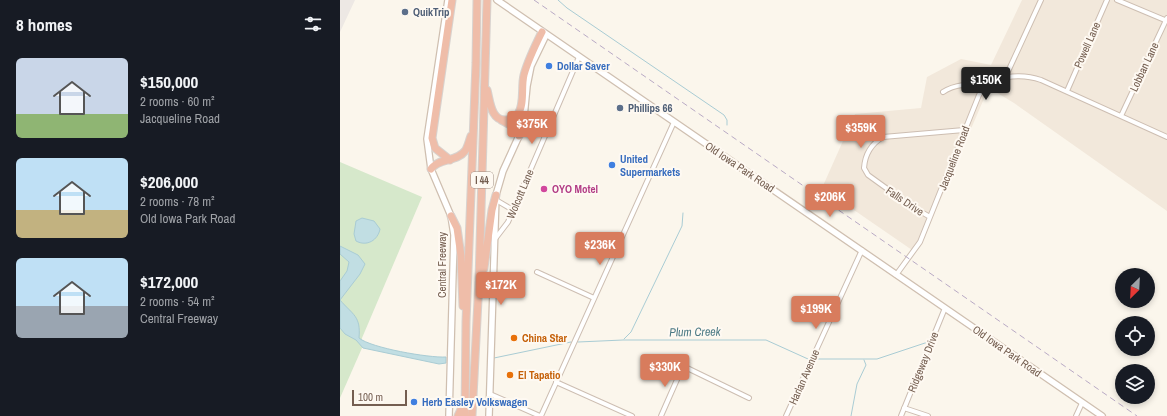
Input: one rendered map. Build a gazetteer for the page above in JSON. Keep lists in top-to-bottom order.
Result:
{
  "streets": {
    "highway": ["I 44"],
    "main road": ["Old Iowa Park Road", "Central Freeway"],
    "street": [
      "Powell Lane",
      "Lobban Lane",
      "Jacqueline Road",
      "Wolcott Lane",
      "Falls Drive",
      "Ridgeway Drive",
      "Harlan Avenue"
    ]
  },
  "crossings": [
    ["Jacqueline Road", "Old Iowa Park Road"],
    ["Jacqueline Road", "Falls Drive"],
    ["Old Iowa Park Road", "Wolcott Lane"],
    ["Old Iowa Park Road", "Ridgeway Drive"],
    ["Old Iowa Park Road", "Harlan Avenue"]
  ],
  "water": ["Plum Creek"],
  "places": [
    "QuikTrip",
    "Dollar Saver",
    "Phillips 66",
    "United Supermarkets",
    "OYO Motel",
    "China Star",
    "El Tapatio",
    "Herb Easley Volkswagen"
  ],
  "scale_bar": "100 m",
  "north": "bottom left",
  "page": {
    "heading": "8 homes",
    "list": [
      {
        "name": "$150,000",
        "note": "2 rooms · 60 m² · Jacqueline Road"
      },
      {
        "name": "$206,000",
        "note": "2 rooms · 78 m² · Old Iowa Park Road"
      },
      {
        "name": "$172,000",
        "note": "2 rooms · 54 m² · Central Freeway"
      }
    ],
    "price": [
      "$150K",
      "$375K",
      "$359K",
      "$206K",
      "$236K",
      "$172K",
      "$199K",
      "$330K"
    ],
    "scale": "100 m"
  }
}
